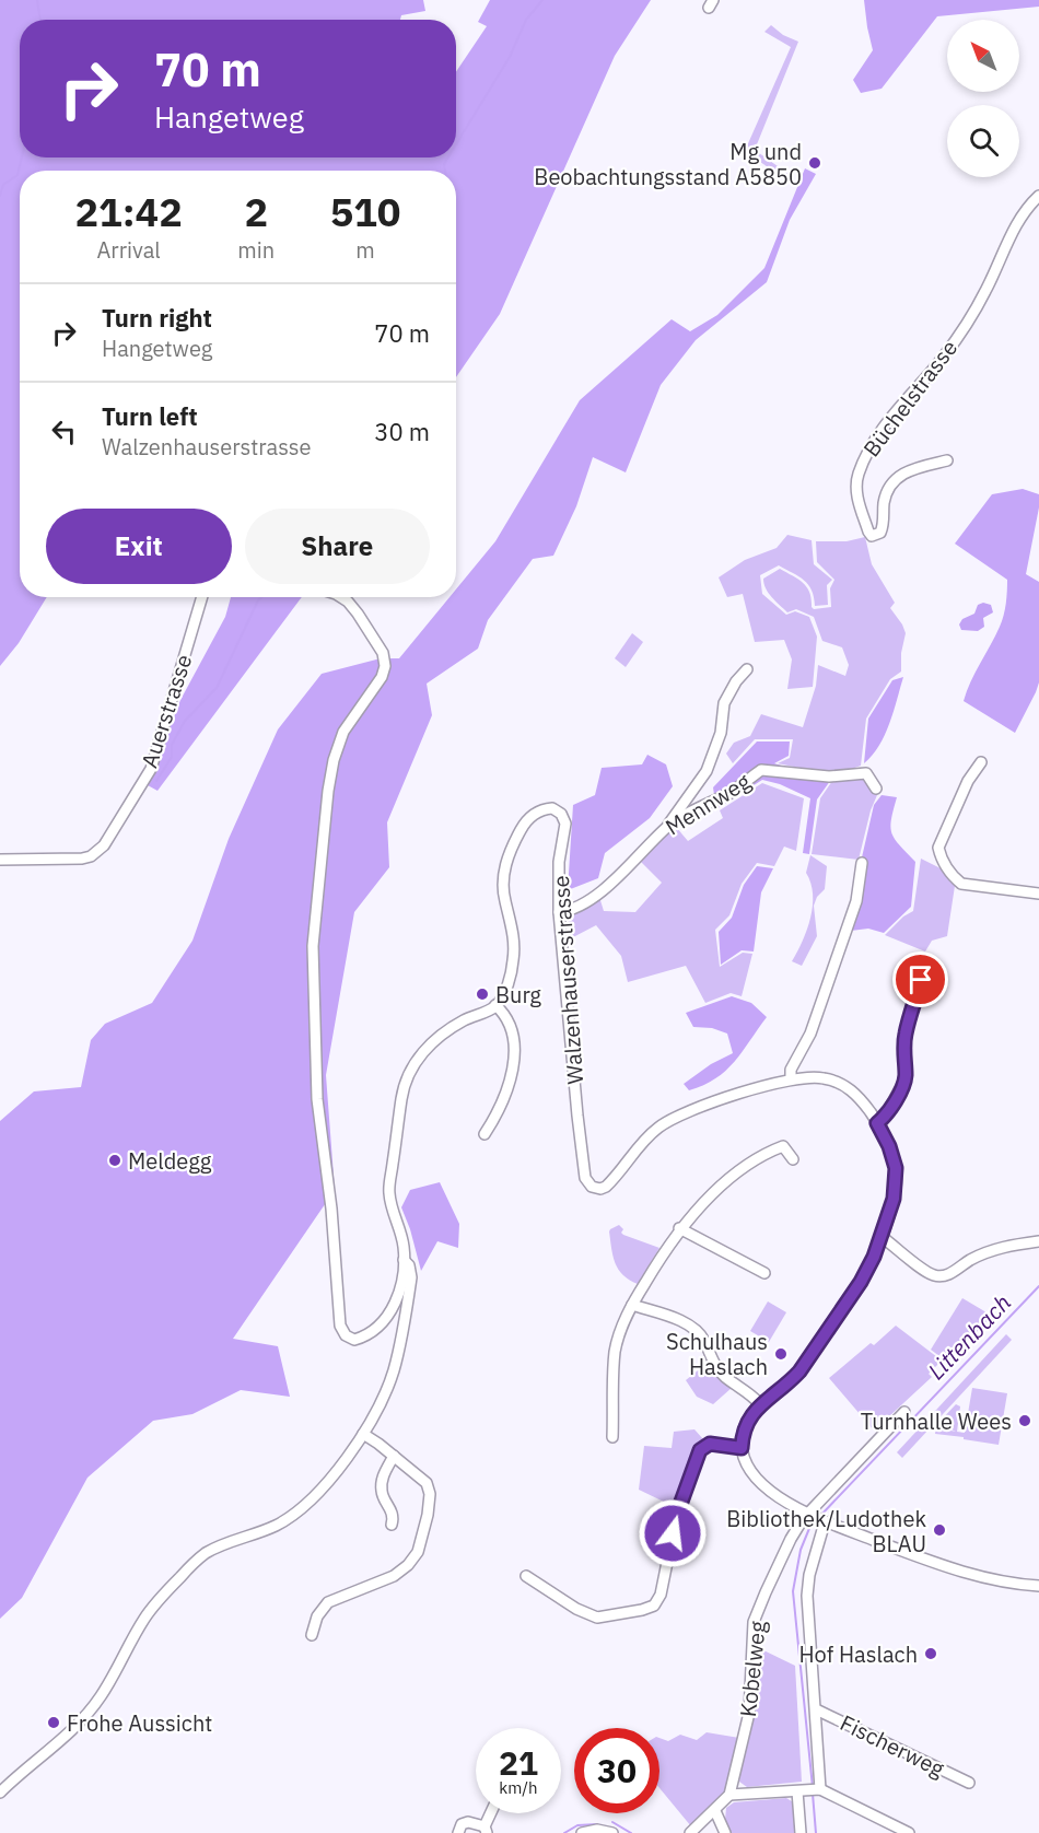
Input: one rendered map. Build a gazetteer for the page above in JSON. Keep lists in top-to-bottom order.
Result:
{
  "streets": {
    "street": [
      "Büchelstrasse",
      "Auerstrasse",
      "Mennweg",
      "Walzenhauserstrasse",
      "Kobelweg",
      "Fischerweg"
    ]
  },
  "crossings": [
    ["Mennweg", "Walzenhauserstrasse"]
  ],
  "water": ["Littenbach"],
  "places": [
    "Mg und Beobachtungsstand A5850",
    "Burg",
    "Meldegg",
    "Schulhaus Haslach",
    "Turnhalle Wees",
    "Bibliothek/Ludothek BLAU",
    "Hof Haslach",
    "Frohe Aussicht"
  ],
  "north": "top left",
  "page": {
    "turn": ["70 m", "Hangetweg"],
    "eta": [
      "21:42",
      "Arrival",
      "2",
      "min",
      "510",
      "m"
    ],
    "list": [
      {
        "name": "Turn right",
        "note": "Hangetweg",
        "value": "70 m"
      },
      {
        "name": "Turn left",
        "note": "Walzenhauserstrasse",
        "value": "30 m"
      }
    ],
    "buttons": ["Exit", "Share"],
    "speed": "21 km/h",
    "limit": "30"
  }
}
